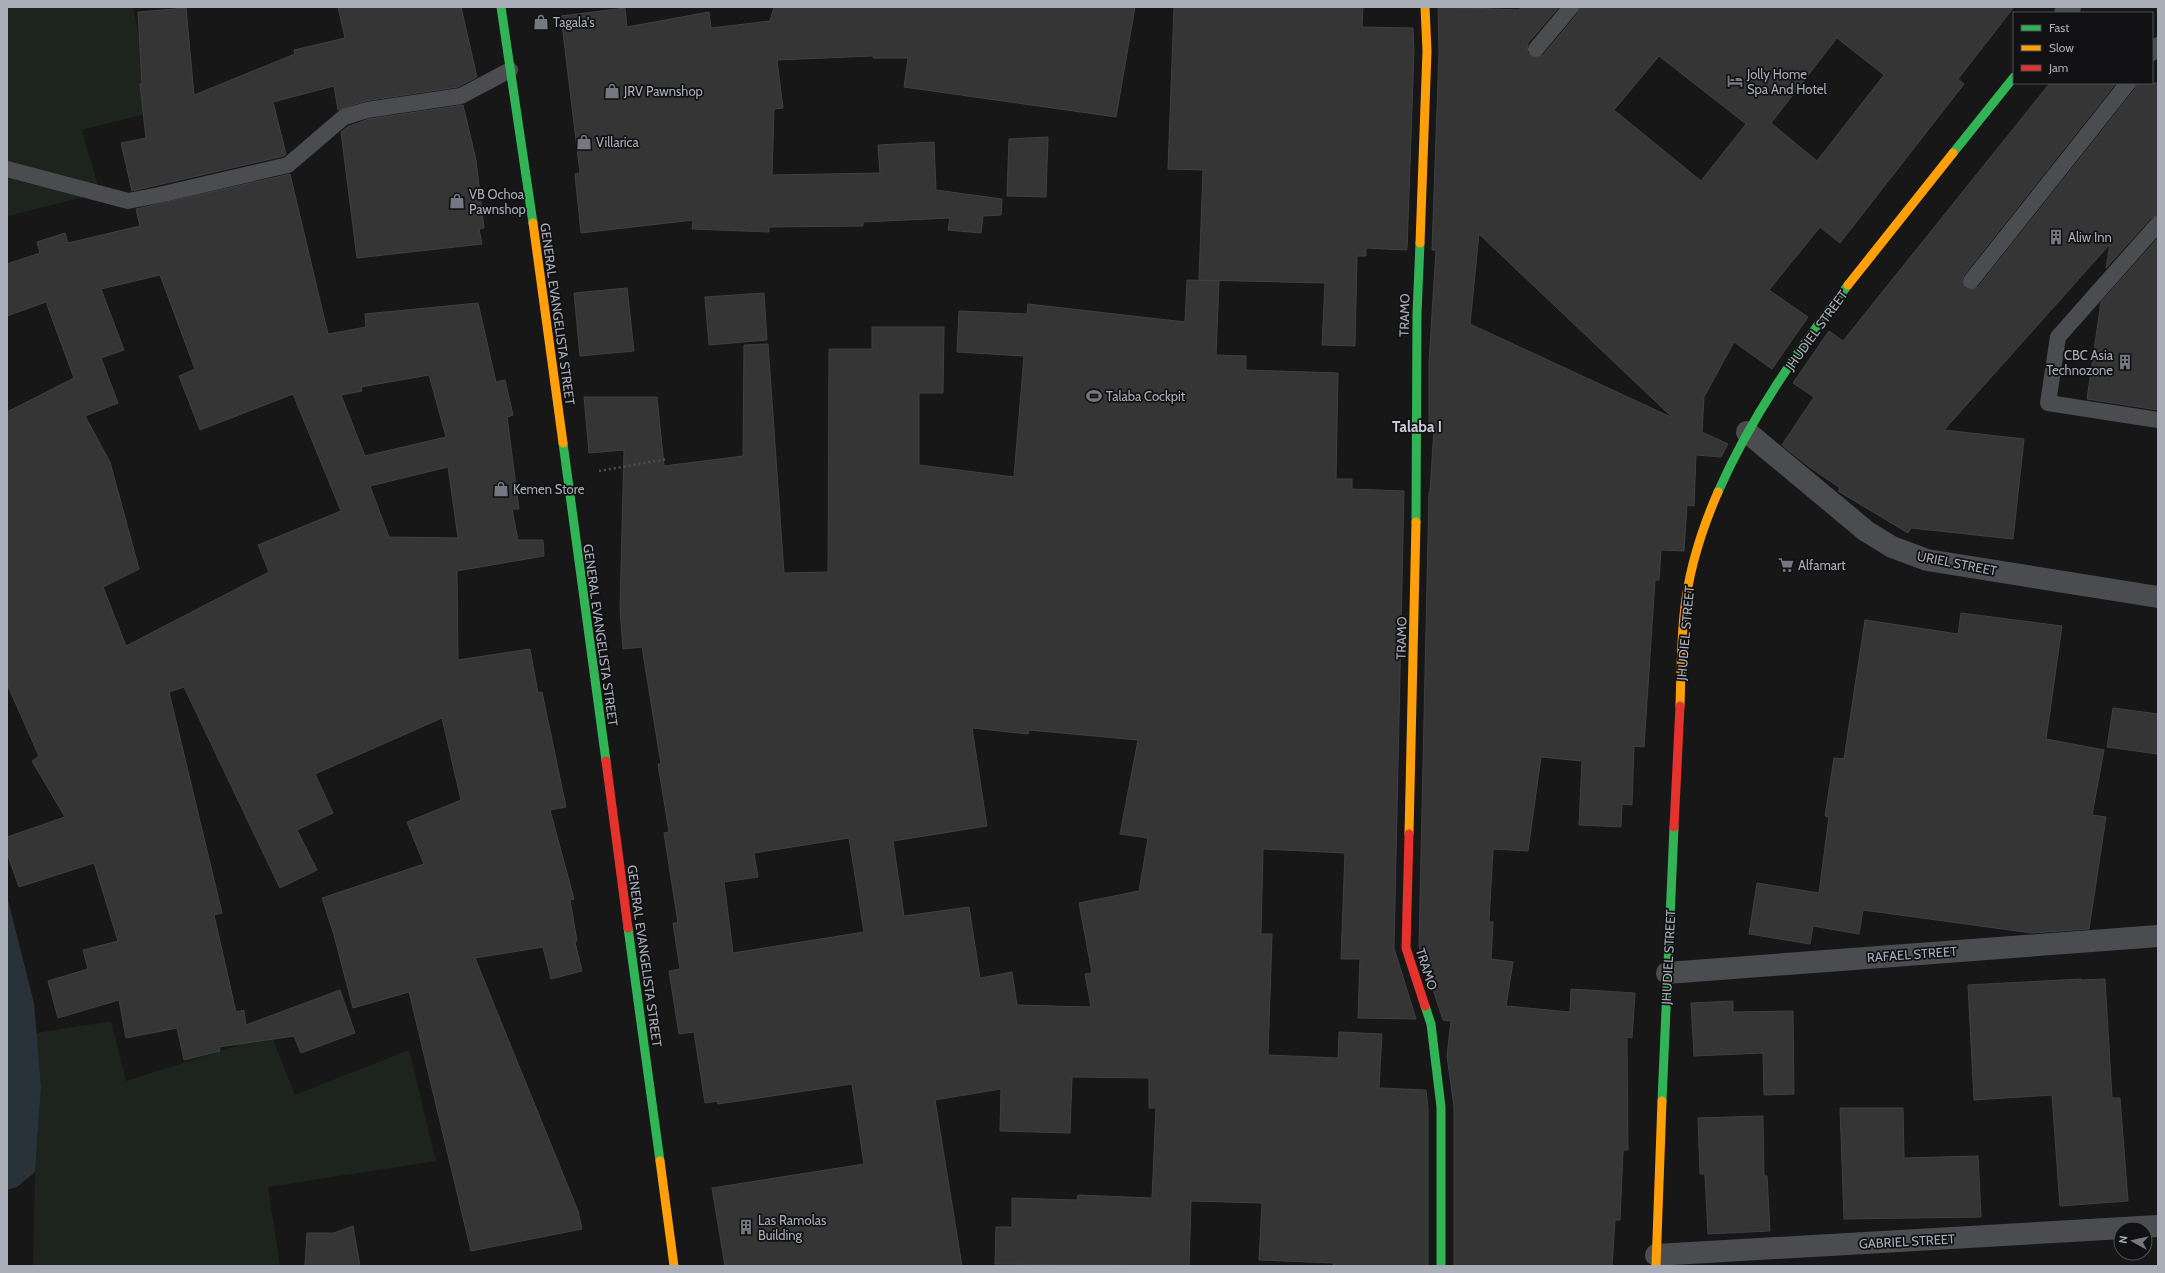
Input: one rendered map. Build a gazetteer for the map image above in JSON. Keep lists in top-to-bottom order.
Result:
{
  "streets": {
    "street": [
      "GENERAL EVANGELISTA STREET",
      "TRAMO",
      "JHUDIEL STREET",
      "URIEL STREET",
      "RAFAEL STREET",
      "GABRIEL STREET"
    ]
  },
  "crossings": [
    ["JHUDIEL STREET", "URIEL STREET"],
    ["JHUDIEL STREET", "RAFAEL STREET"],
    ["JHUDIEL STREET", "GABRIEL STREET"]
  ],
  "districts": ["Talaba I"],
  "places": {
    "shop": [
      "Tagala's",
      "JRV Pawnshop",
      "Villarica",
      "VB Ochoa Pawnshop",
      "Kemen Store"
    ],
    "hotel": ["Jolly Home Spa And Hotel"],
    "building": ["Aliw Inn", "CBC Asia Technozone", "Las Ramolas Building"],
    "sports": ["Talaba Cockpit"],
    "supermarket": ["Alfamart"]
  },
  "legend": ["Fast", "Slow", "Jam"],
  "north": "left"
}
